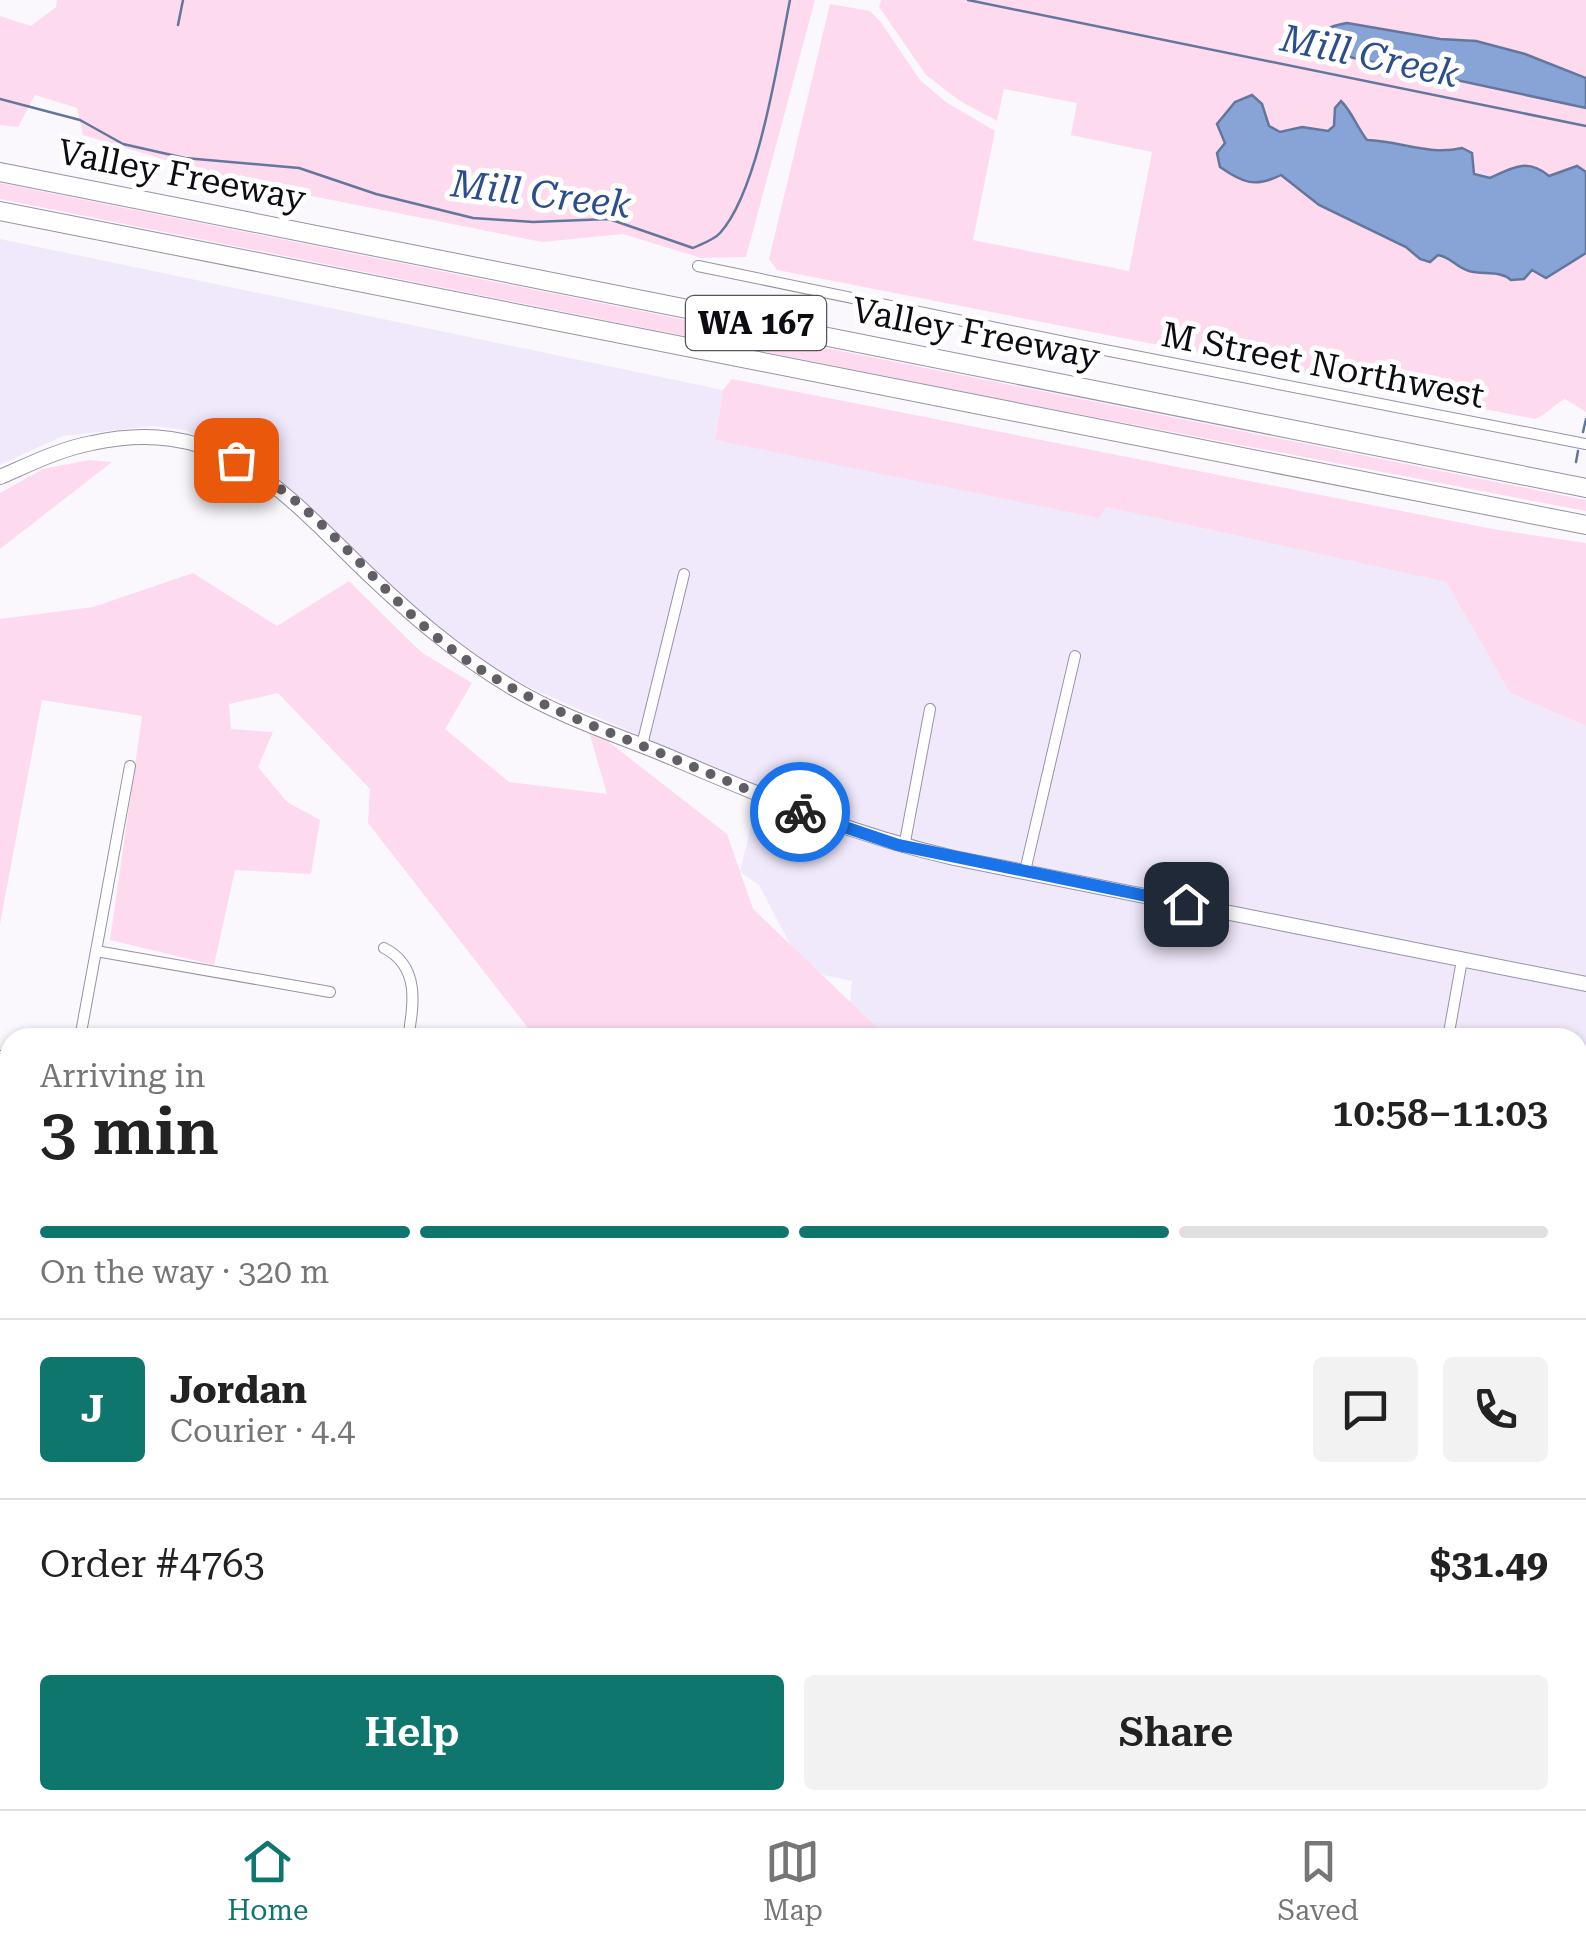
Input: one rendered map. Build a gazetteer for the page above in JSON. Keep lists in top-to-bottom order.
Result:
{
  "streets": {
    "highway": ["Valley Freeway", "WA 167"],
    "street": ["M Street Northwest"]
  },
  "water": ["Mill Creek"],
  "page": {
    "heading": ["3 min", "Arriving in", "10:58–11:03"],
    "panel": [
      "Jordan",
      "Courier · 4.4",
      "Order #4763",
      "$31.49"
    ],
    "bar": "On the way · 320 m",
    "round": "J",
    "buttons": ["Help", "Share"],
    "tabs": ["Home", "Map", "Saved"]
  }
}
